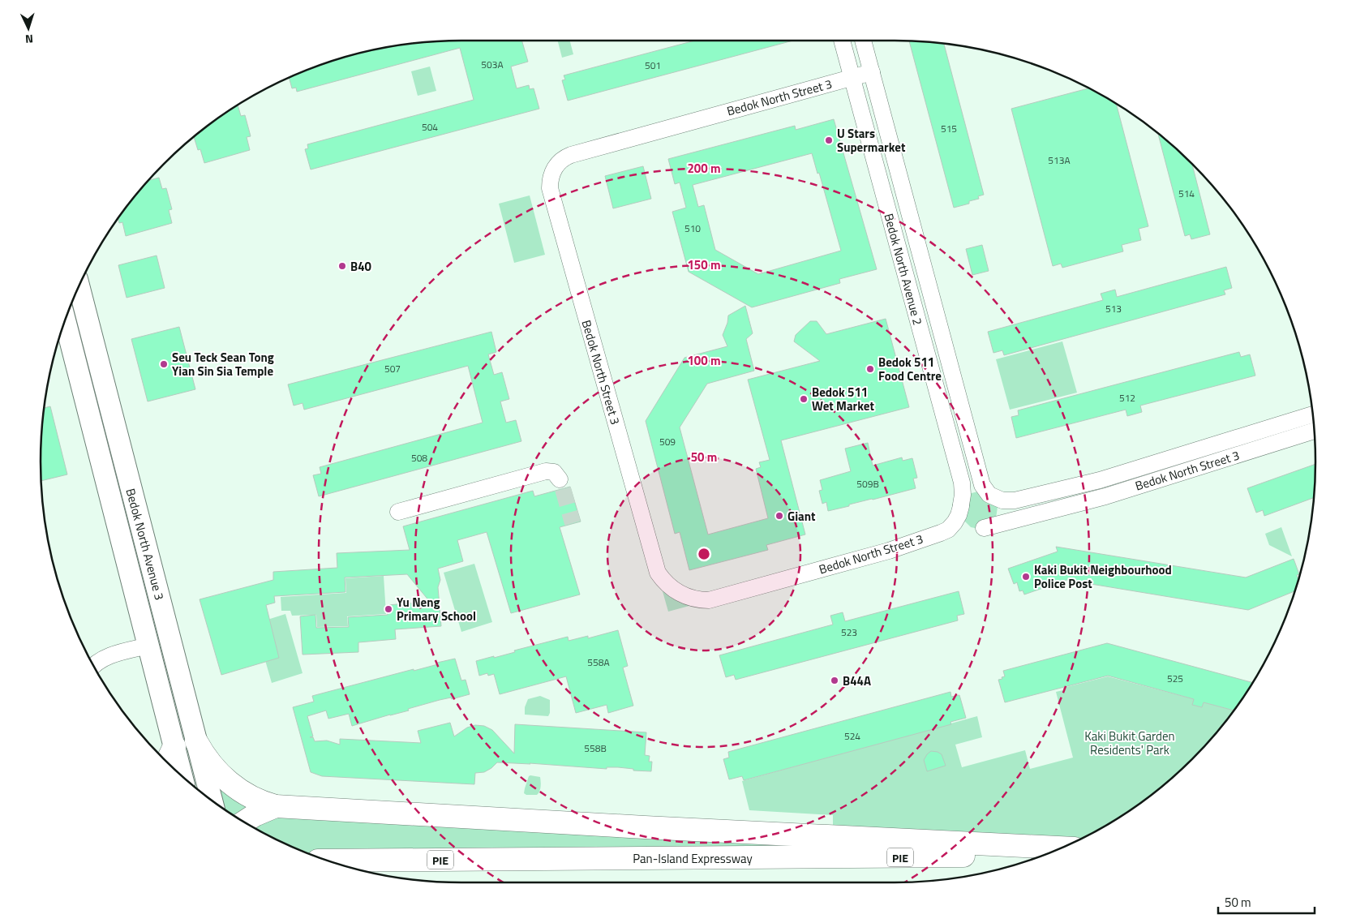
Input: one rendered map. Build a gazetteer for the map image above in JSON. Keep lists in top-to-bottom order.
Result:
{
  "streets": {
    "highway": ["PIE", "Pan-Island Expressway"],
    "main road": ["Bedok North Avenue 3"],
    "street": ["Bedok North Street 3", "Bedok North Avenue 2"]
  },
  "crossings": [
    ["Bedok North Street 3", "Bedok North Avenue 2"]
  ],
  "parks": ["Kaki Bukit Garden Residents' Park"],
  "places": [
    "U Stars Supermarket",
    "B40",
    "Seu Teck Sean Tong Yian Sin Sia Temple",
    "Bedok 511 Food Centre",
    "Bedok 511 Wet Market",
    "Giant",
    "Kaki Bukit Neighbourhood Police Post",
    "Yu Neng Primary School",
    "B44A"
  ],
  "house_numbers": [
    "503A",
    "501",
    "504",
    "515",
    "513A",
    "514",
    "510",
    "513",
    "507",
    "512",
    "509",
    "508",
    "509B",
    "523",
    "558A",
    "525",
    "524",
    "558B"
  ],
  "scale_bar": "50 m",
  "north": "bottom",
  "rings": [
    "200 m",
    "150 m",
    "100 m",
    "50 m"
  ]
}
